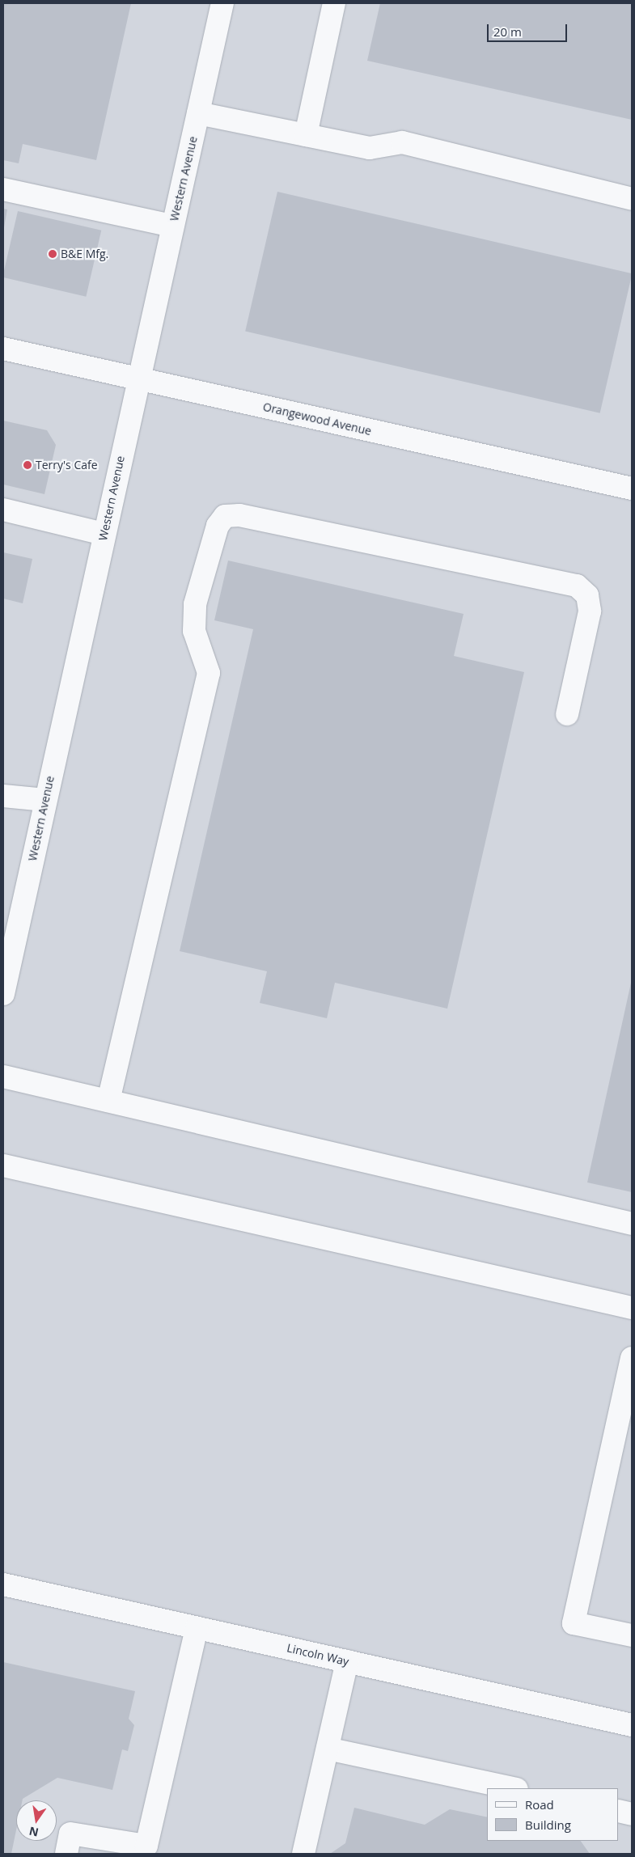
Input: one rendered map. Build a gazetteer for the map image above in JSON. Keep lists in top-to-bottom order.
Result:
{
  "streets": {
    "street": ["Western Avenue", "Orangewood Avenue", "Lincoln Way"]
  },
  "crossings": [
    ["Western Avenue", "Orangewood Avenue"]
  ],
  "places": ["B&E Mfg.", "Terry's Cafe"],
  "legend": ["Road", "Building"],
  "scale_bar": "20 m",
  "north": "bottom"
}
